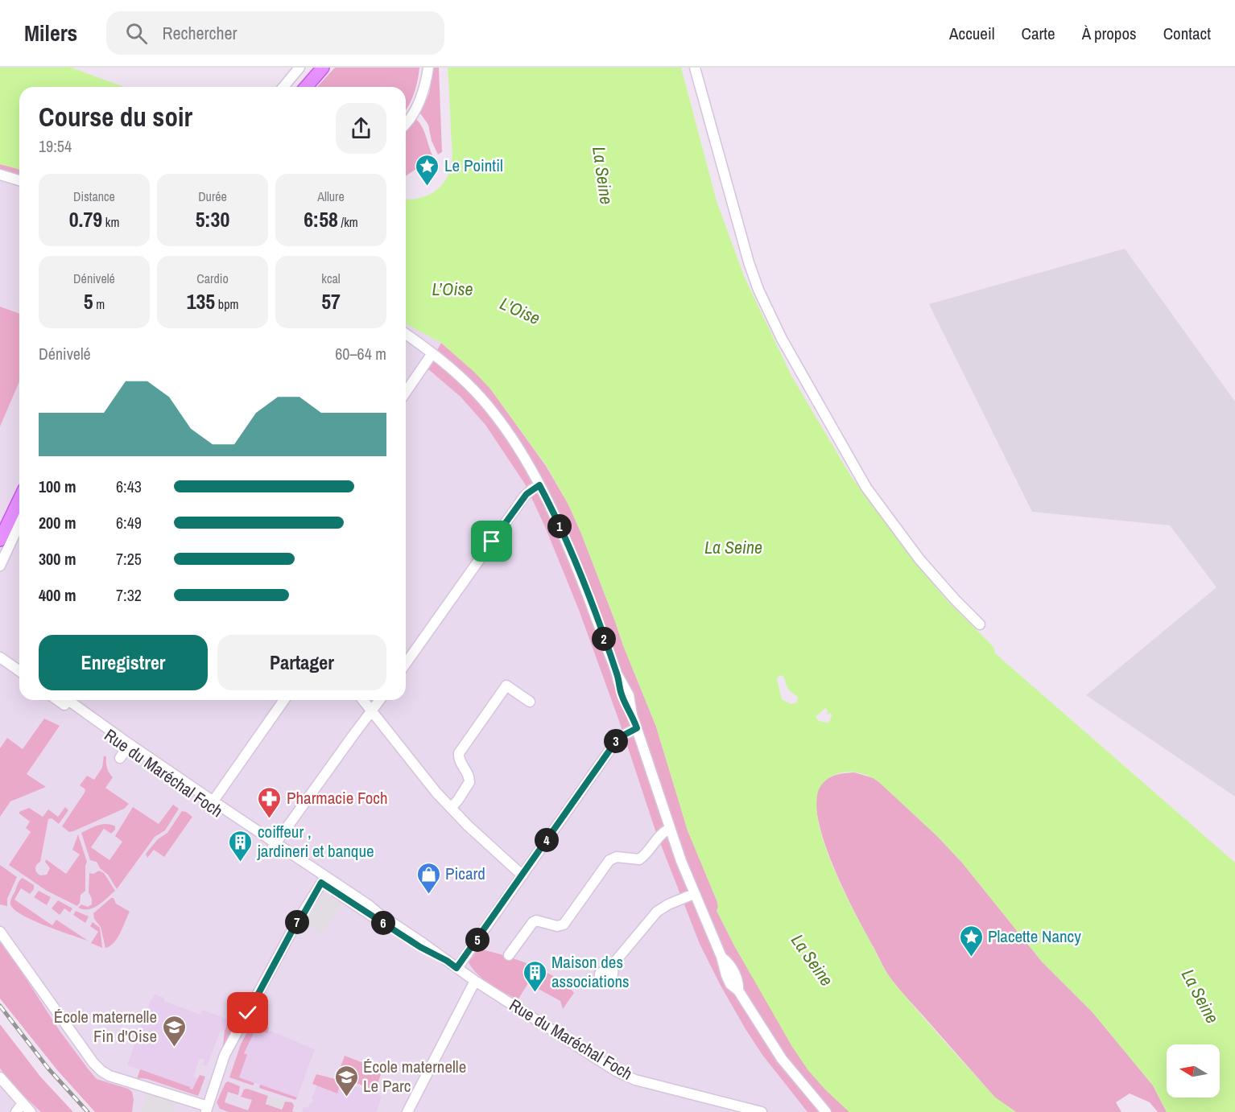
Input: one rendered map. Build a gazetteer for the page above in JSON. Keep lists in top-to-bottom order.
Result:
{
  "streets": {
    "street": ["Rue du Maréchal Foch"]
  },
  "water": ["La Seine", "L’Oise", "L'Oise"],
  "places": {
    "place": ["Le Pointil", "Placette Nancy"],
    "pharmacy": ["Pharmacie Foch"],
    "building": ["coiffeur , jardineri et banque", "Maison des associations"],
    "shop": ["Picard"],
    "school or university": ["École maternelle Fin d'Oise", "École maternelle Le Parc"]
  },
  "north": "left",
  "page": {
    "header": "Milers",
    "search": "Rechercher",
    "nav": [
      "Accueil",
      "Carte",
      "À propos",
      "Contact"
    ],
    "heading": ["Course du soir", "19:54"],
    "stats": [
      ["Distance", "0.79 km"],
      ["Durée", "5:30"],
      ["Allure", "6:58 /km"],
      ["Dénivelé", "5 m"],
      ["Cardio", "135 bpm"],
      ["kcal", "57"]
    ],
    "chart": ["Dénivelé", "60–64 m"],
    "list": [
      {
        "name": "100 m",
        "note": "6:43"
      },
      {
        "name": "200 m",
        "note": "6:49"
      },
      {
        "name": "300 m",
        "note": "7:25"
      },
      {
        "name": "400 m",
        "note": "7:32"
      }
    ],
    "pins": [
      "1",
      "2",
      "3",
      "4",
      "7",
      "6",
      "5"
    ],
    "buttons": ["Enregistrer", "Partager"]
  }
}
